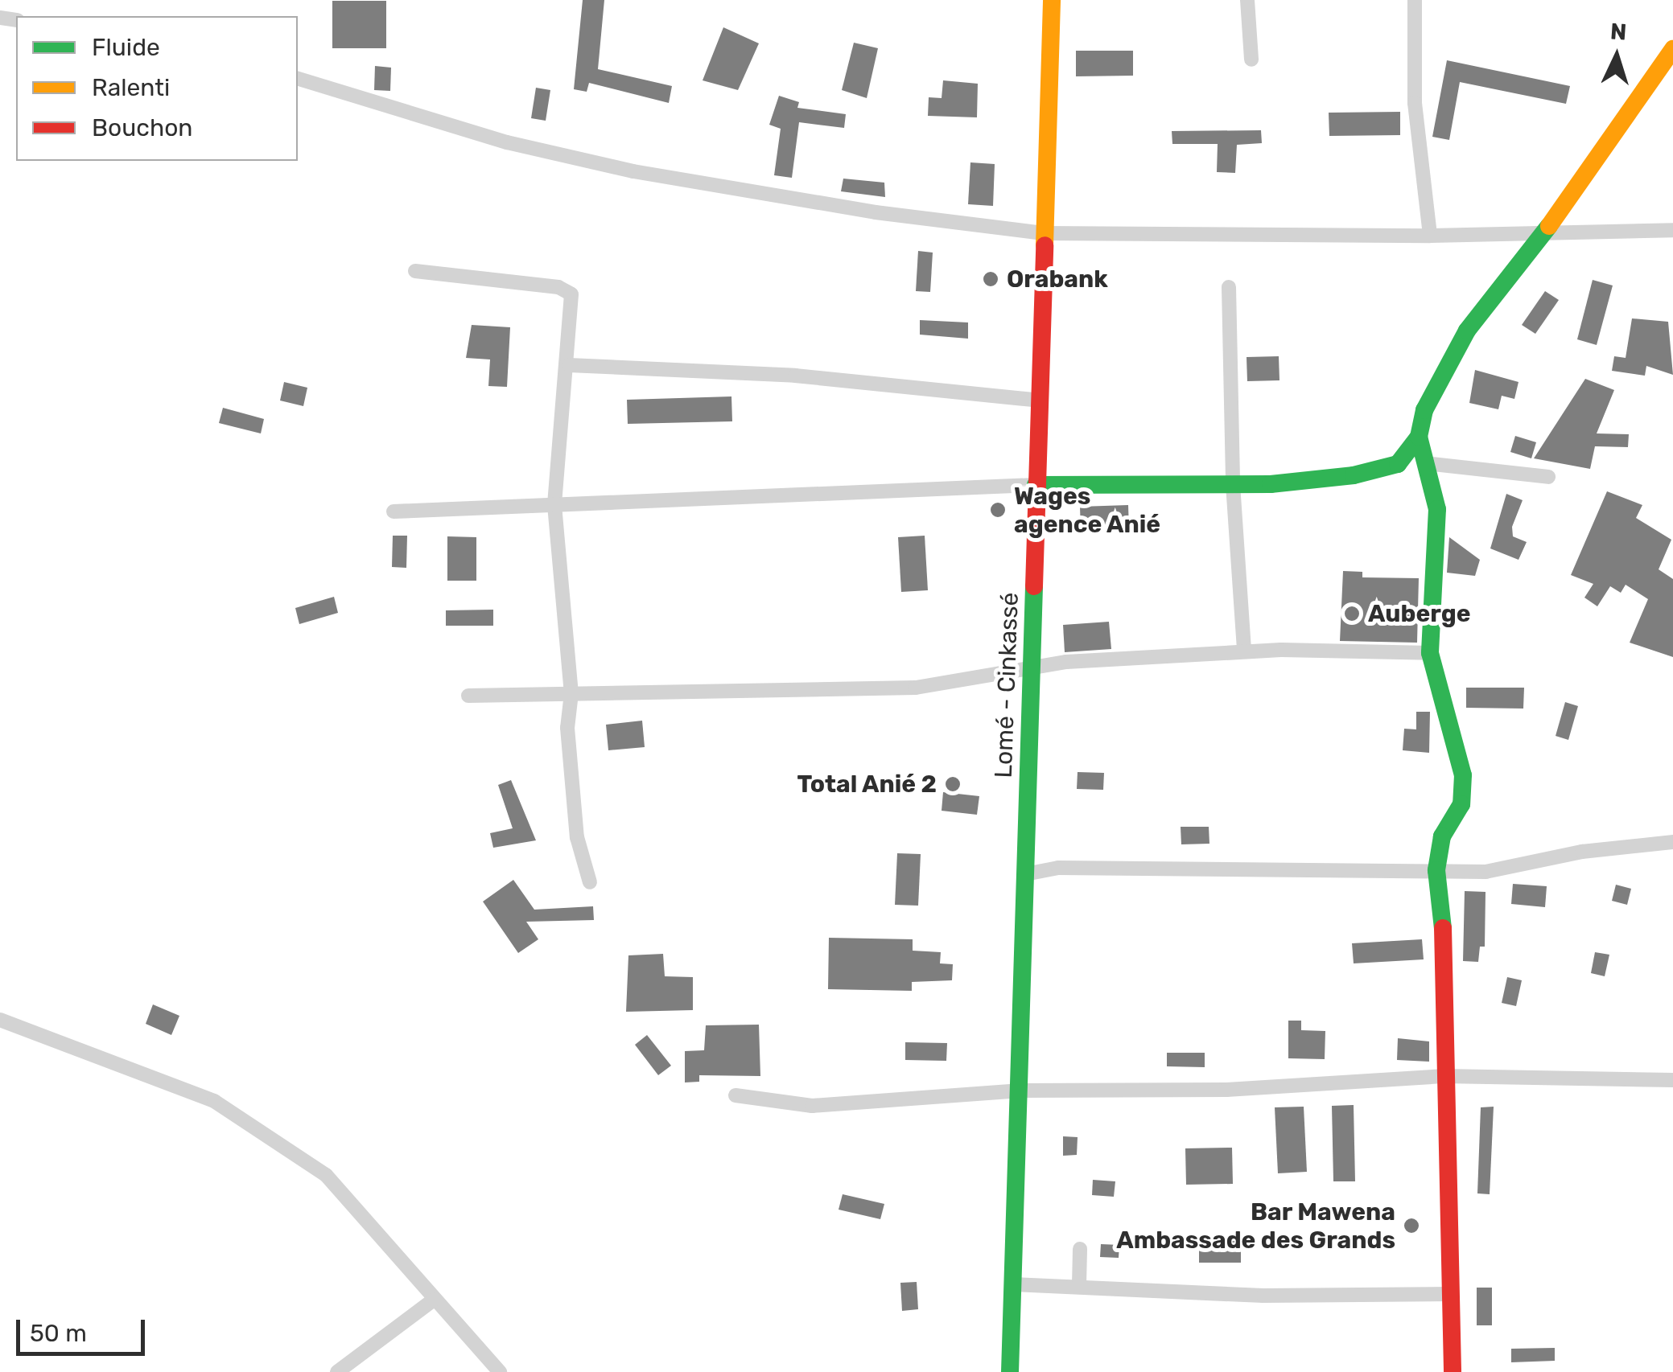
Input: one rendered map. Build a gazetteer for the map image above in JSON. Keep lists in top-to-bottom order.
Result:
{
  "streets": {
    "main road": ["Lomé - Cinkassé"]
  },
  "places": [
    "Orabank",
    "Wages agence Anié",
    "Auberge",
    "Total Anié 2",
    "Bar Mawena Ambassade des Grands"
  ],
  "legend": ["Fluide", "Ralenti", "Bouchon"],
  "scale_bar": "50 m",
  "north": "top"
}
